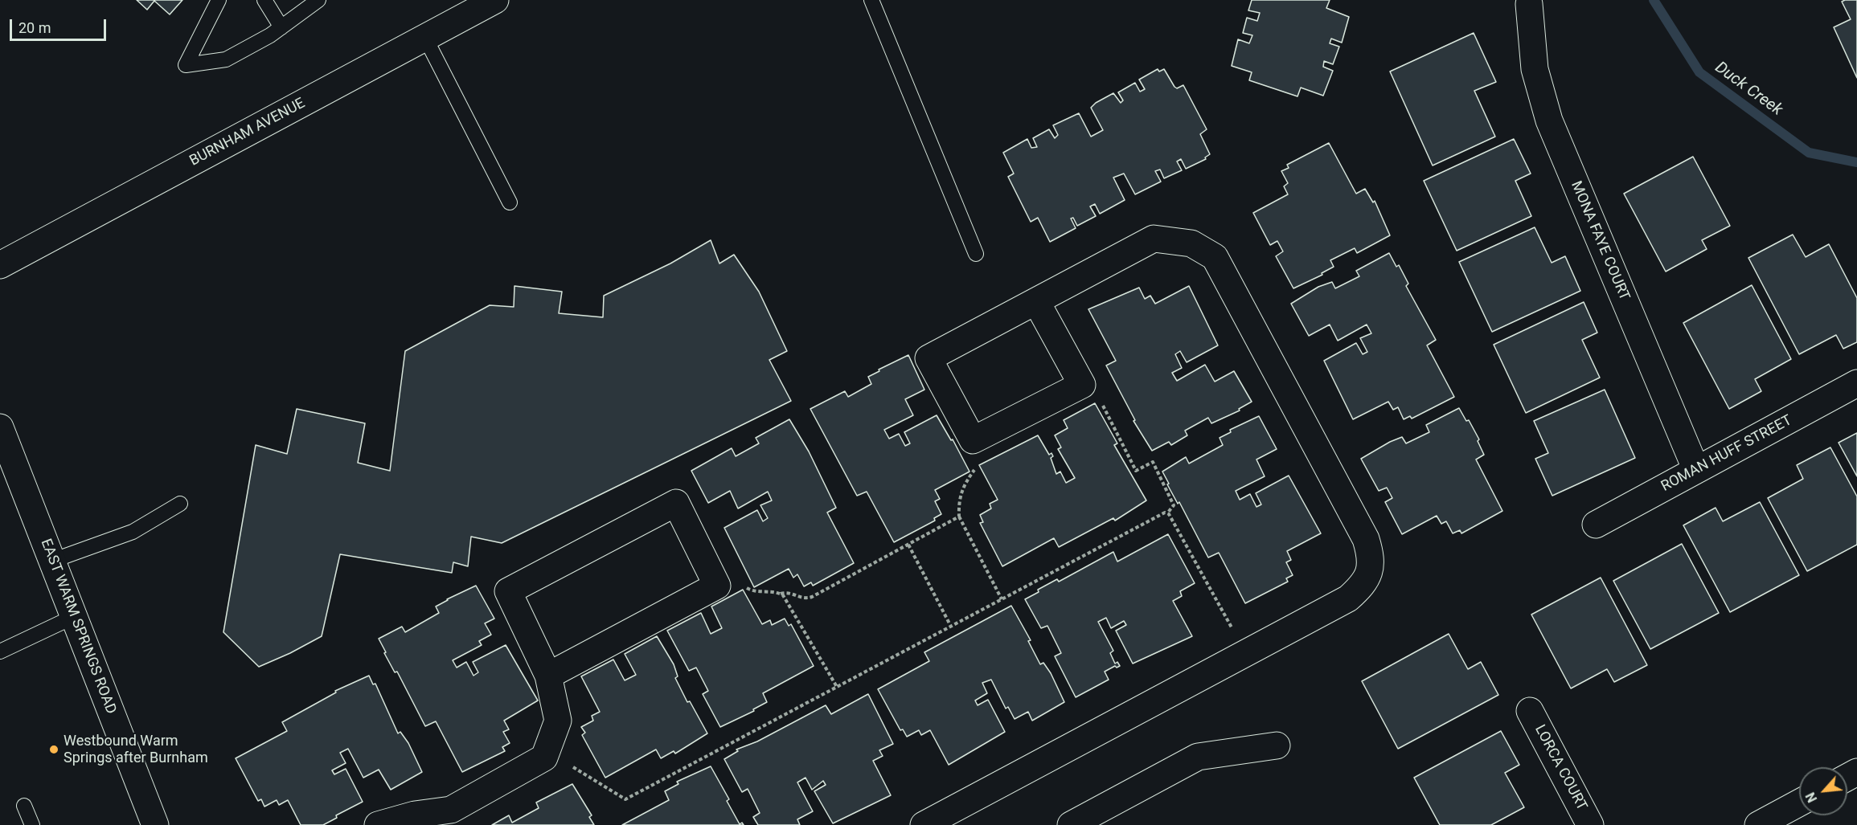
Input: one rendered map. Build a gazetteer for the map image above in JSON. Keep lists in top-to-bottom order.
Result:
{
  "streets": {
    "street": [
      "BURNHAM AVENUE",
      "MONA FAYE COURT",
      "ROMAN HUFF STREET",
      "EAST WARM SPRINGS ROAD",
      "LORCA COURT"
    ]
  },
  "crossings": [
    ["MONA FAYE COURT", "ROMAN HUFF STREET"]
  ],
  "water": ["Duck Creek"],
  "places": ["Westbound Warm Springs after Burnham"],
  "scale_bar": "20 m",
  "north": "bottom left"
}
